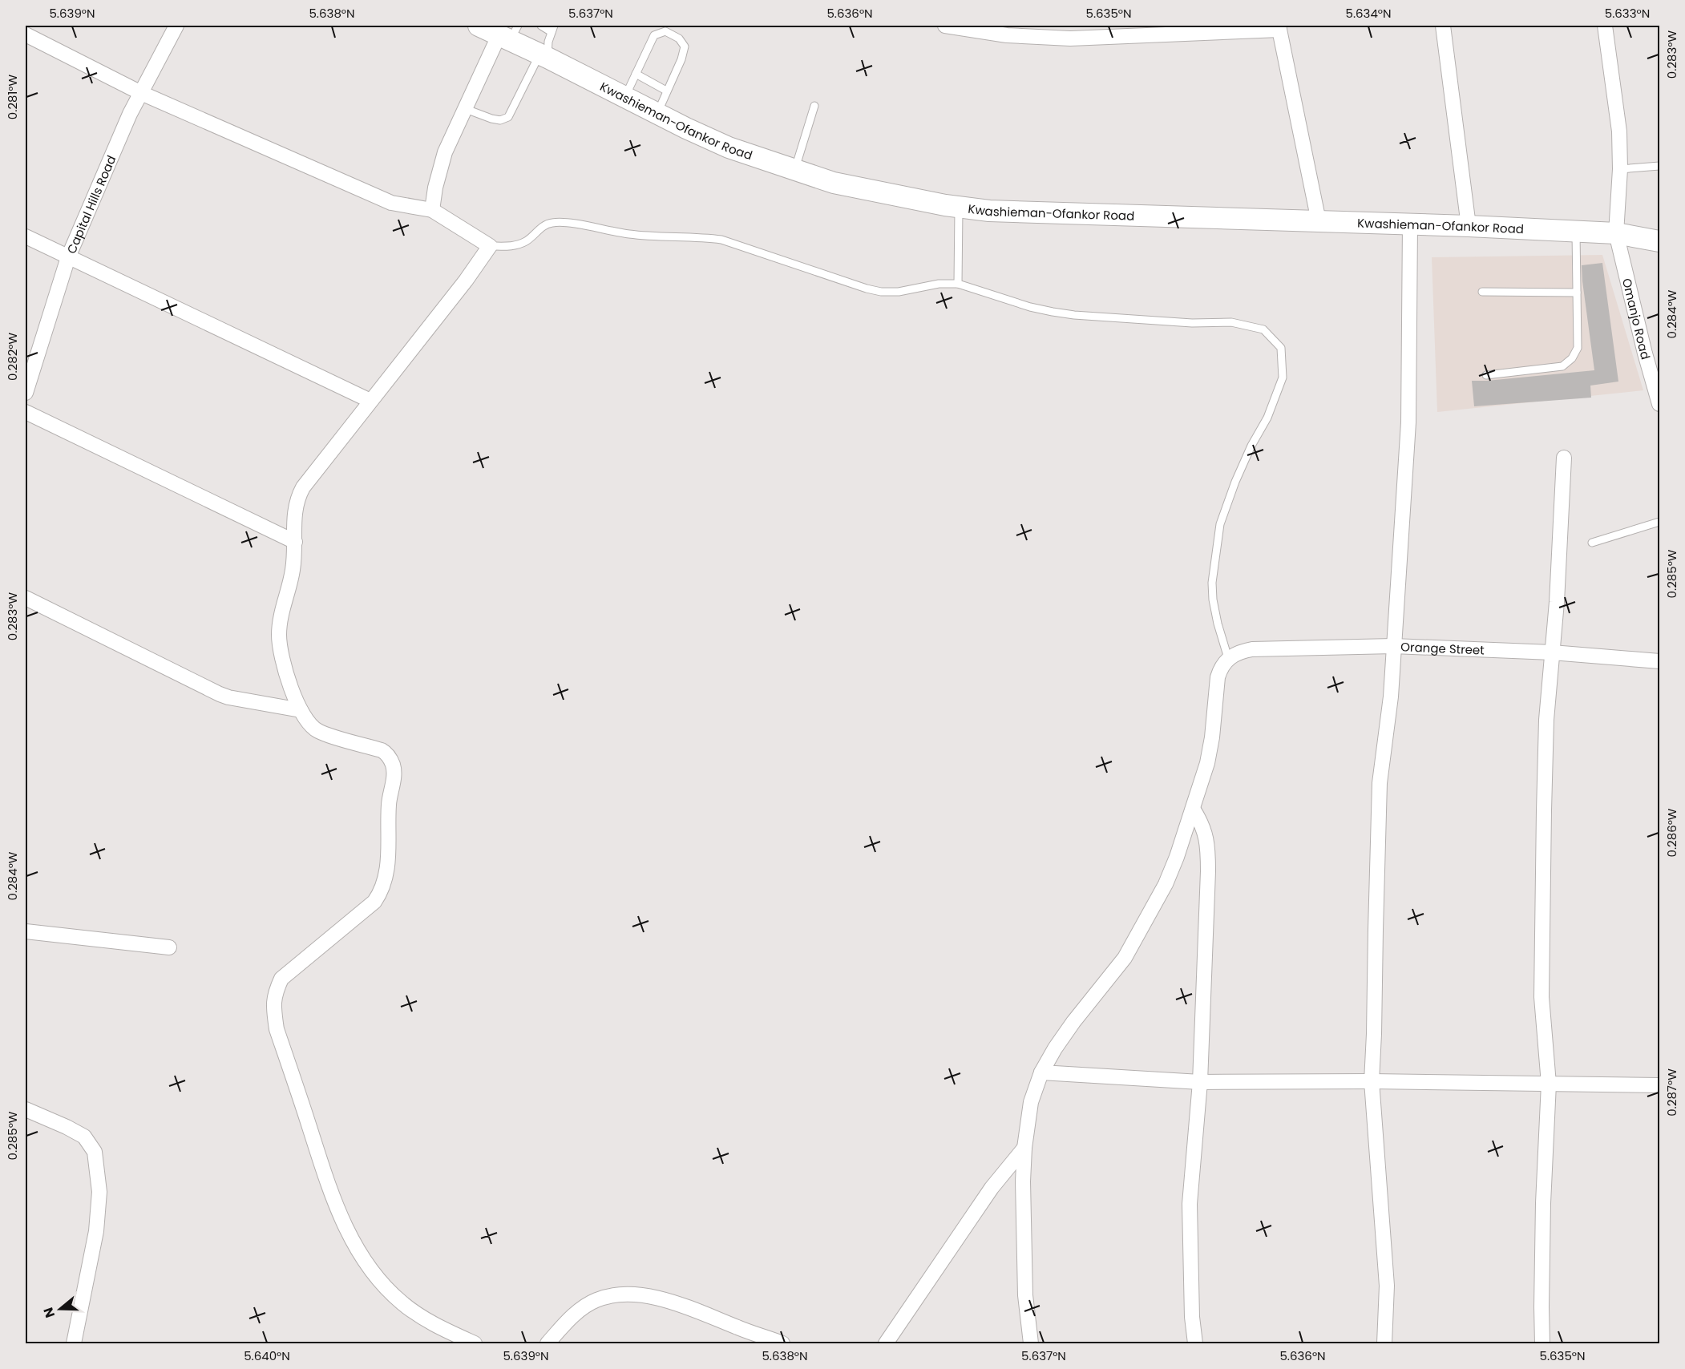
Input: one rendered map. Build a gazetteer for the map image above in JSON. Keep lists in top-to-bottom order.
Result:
{
  "streets": {
    "main road": ["Kwashieman-Ofankor Road"],
    "street": ["Capital Hills Road", "Omanjo Road", "Orange Street"]
  },
  "crossings": [
    ["Kwashieman-Ofankor Road", "Omanjo Road"]
  ],
  "north": "left",
  "coordinates": [
    "5.639°N",
    "5.638°N",
    "5.637°N",
    "5.636°N",
    "5.635°N",
    "5.634°N",
    "5.633°N",
    "0.283°W",
    "0.281°W",
    "0.284°W",
    "0.282°W",
    "0.285°W",
    "0.286°W",
    "0.287°W",
    "5.640°N"
  ]
}
